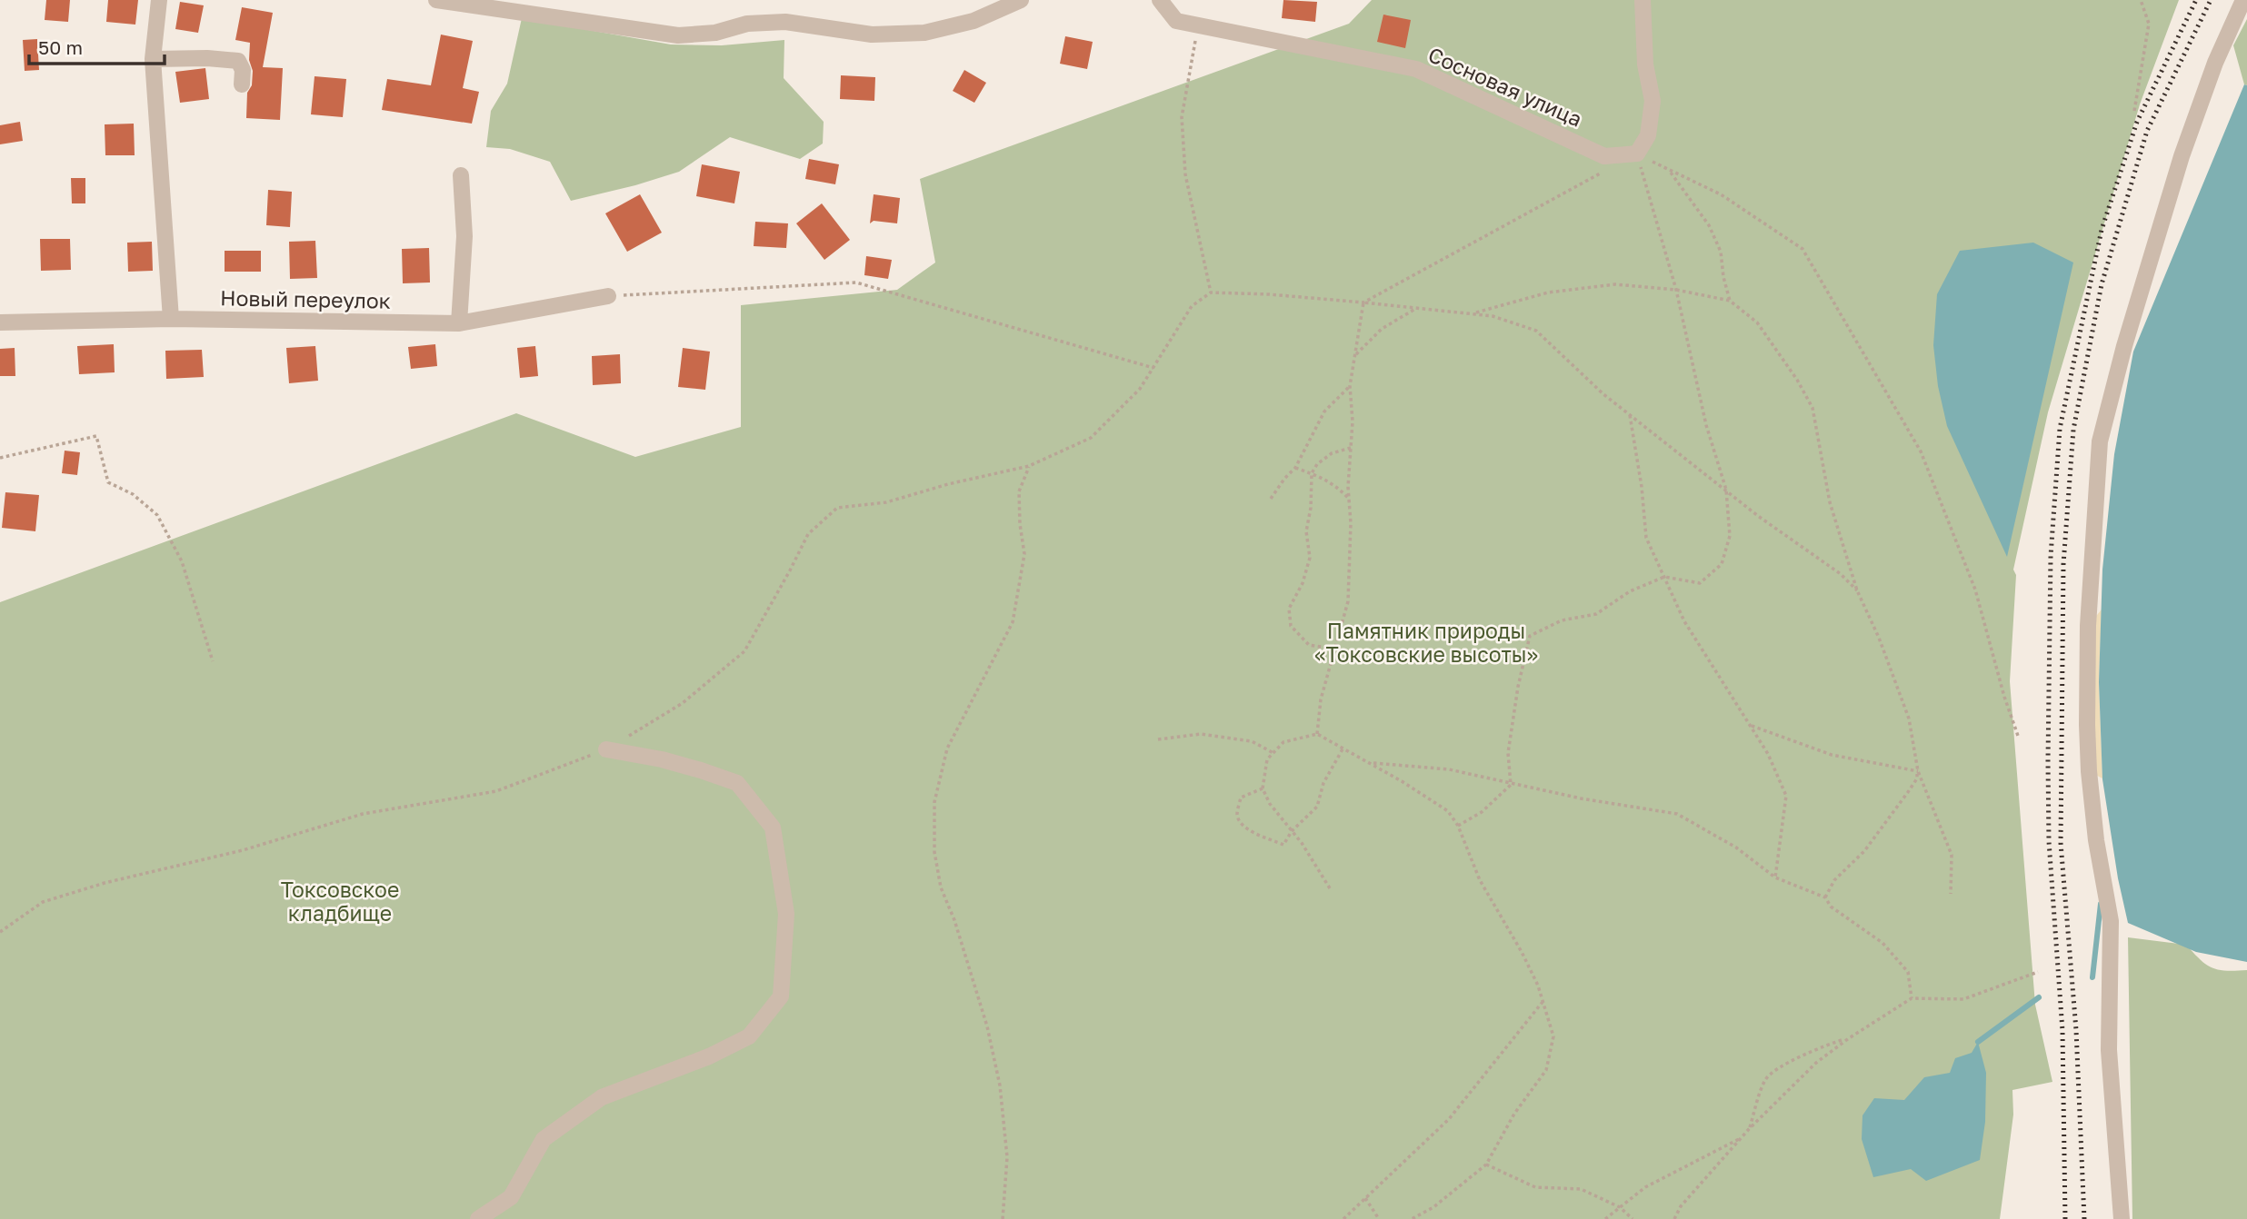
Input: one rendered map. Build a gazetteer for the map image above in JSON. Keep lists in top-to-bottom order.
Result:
{
  "streets": {
    "street": ["Сосновая улица", "Новый переулок"]
  },
  "parks": ["Памятник природы «Токсовские высоты»", "Токсовское кладбище"],
  "scale_bar": "50 m"
}
